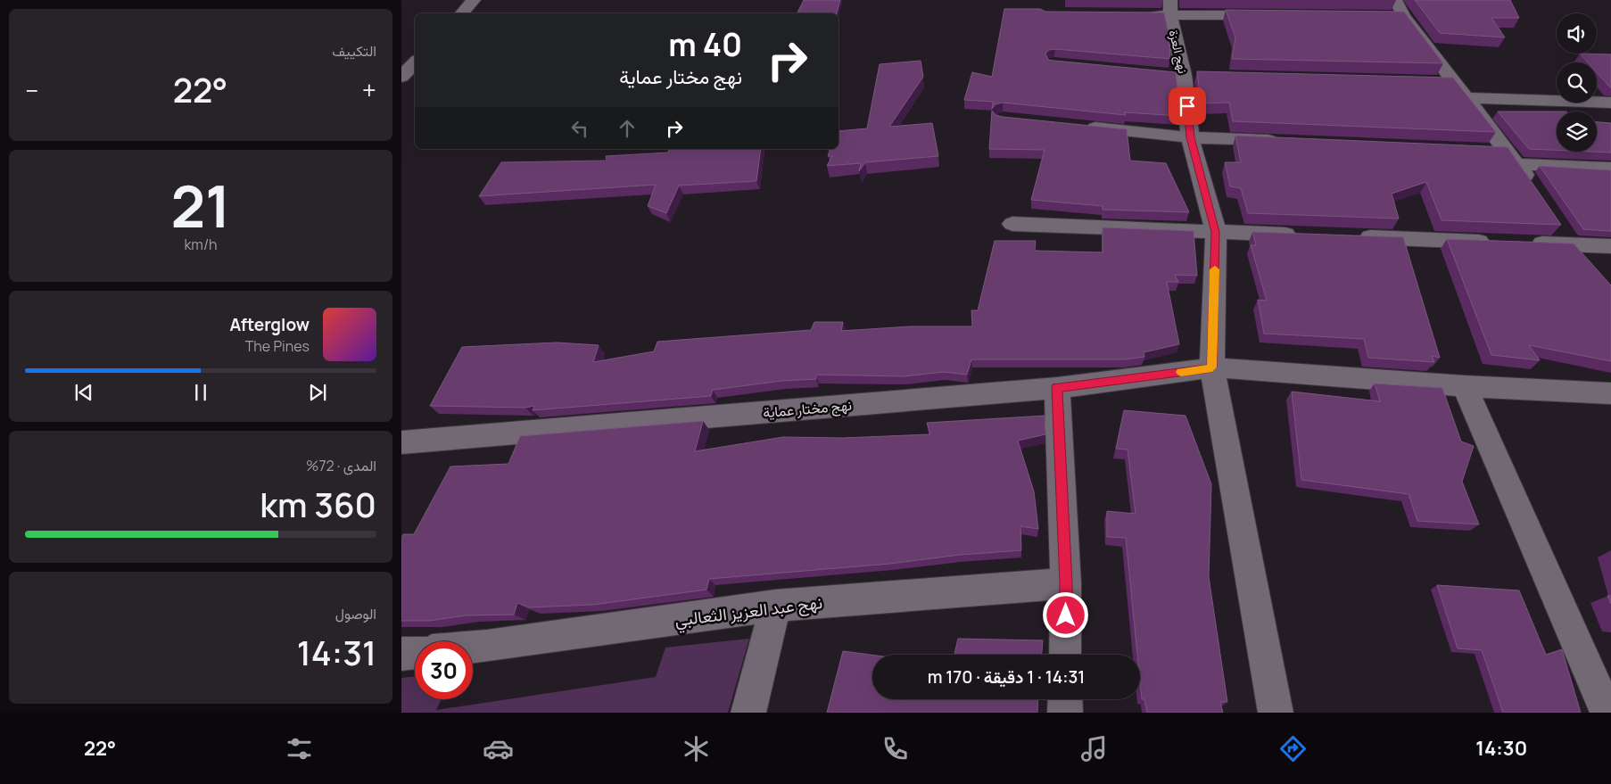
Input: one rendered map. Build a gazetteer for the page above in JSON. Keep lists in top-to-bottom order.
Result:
{
  "streets": {
    "street": ["نهج العزة", "نهج مختار عماية", "نهج عبد العزيز الثعالبي"]
  },
  "crossings": [
    ["نهج العزة", "نهج مختار عماية"]
  ],
  "page": {
    "tile": [
      "التكييف",
      ["21", "km/h"],
      ["المدى · 72%", "360 km"],
      ["الوصول", "14:31"]
    ],
    "turn": ["40 m", "نهج مختار عماية"],
    "heat": ["−", "22°", "+"],
    "song": ["Afterglow", "The Pines"],
    "limit": "30",
    "trip": "14:31 · 1 دقيقة · 170 m",
    "tabs": ["14:30", "22°"]
  }
}
